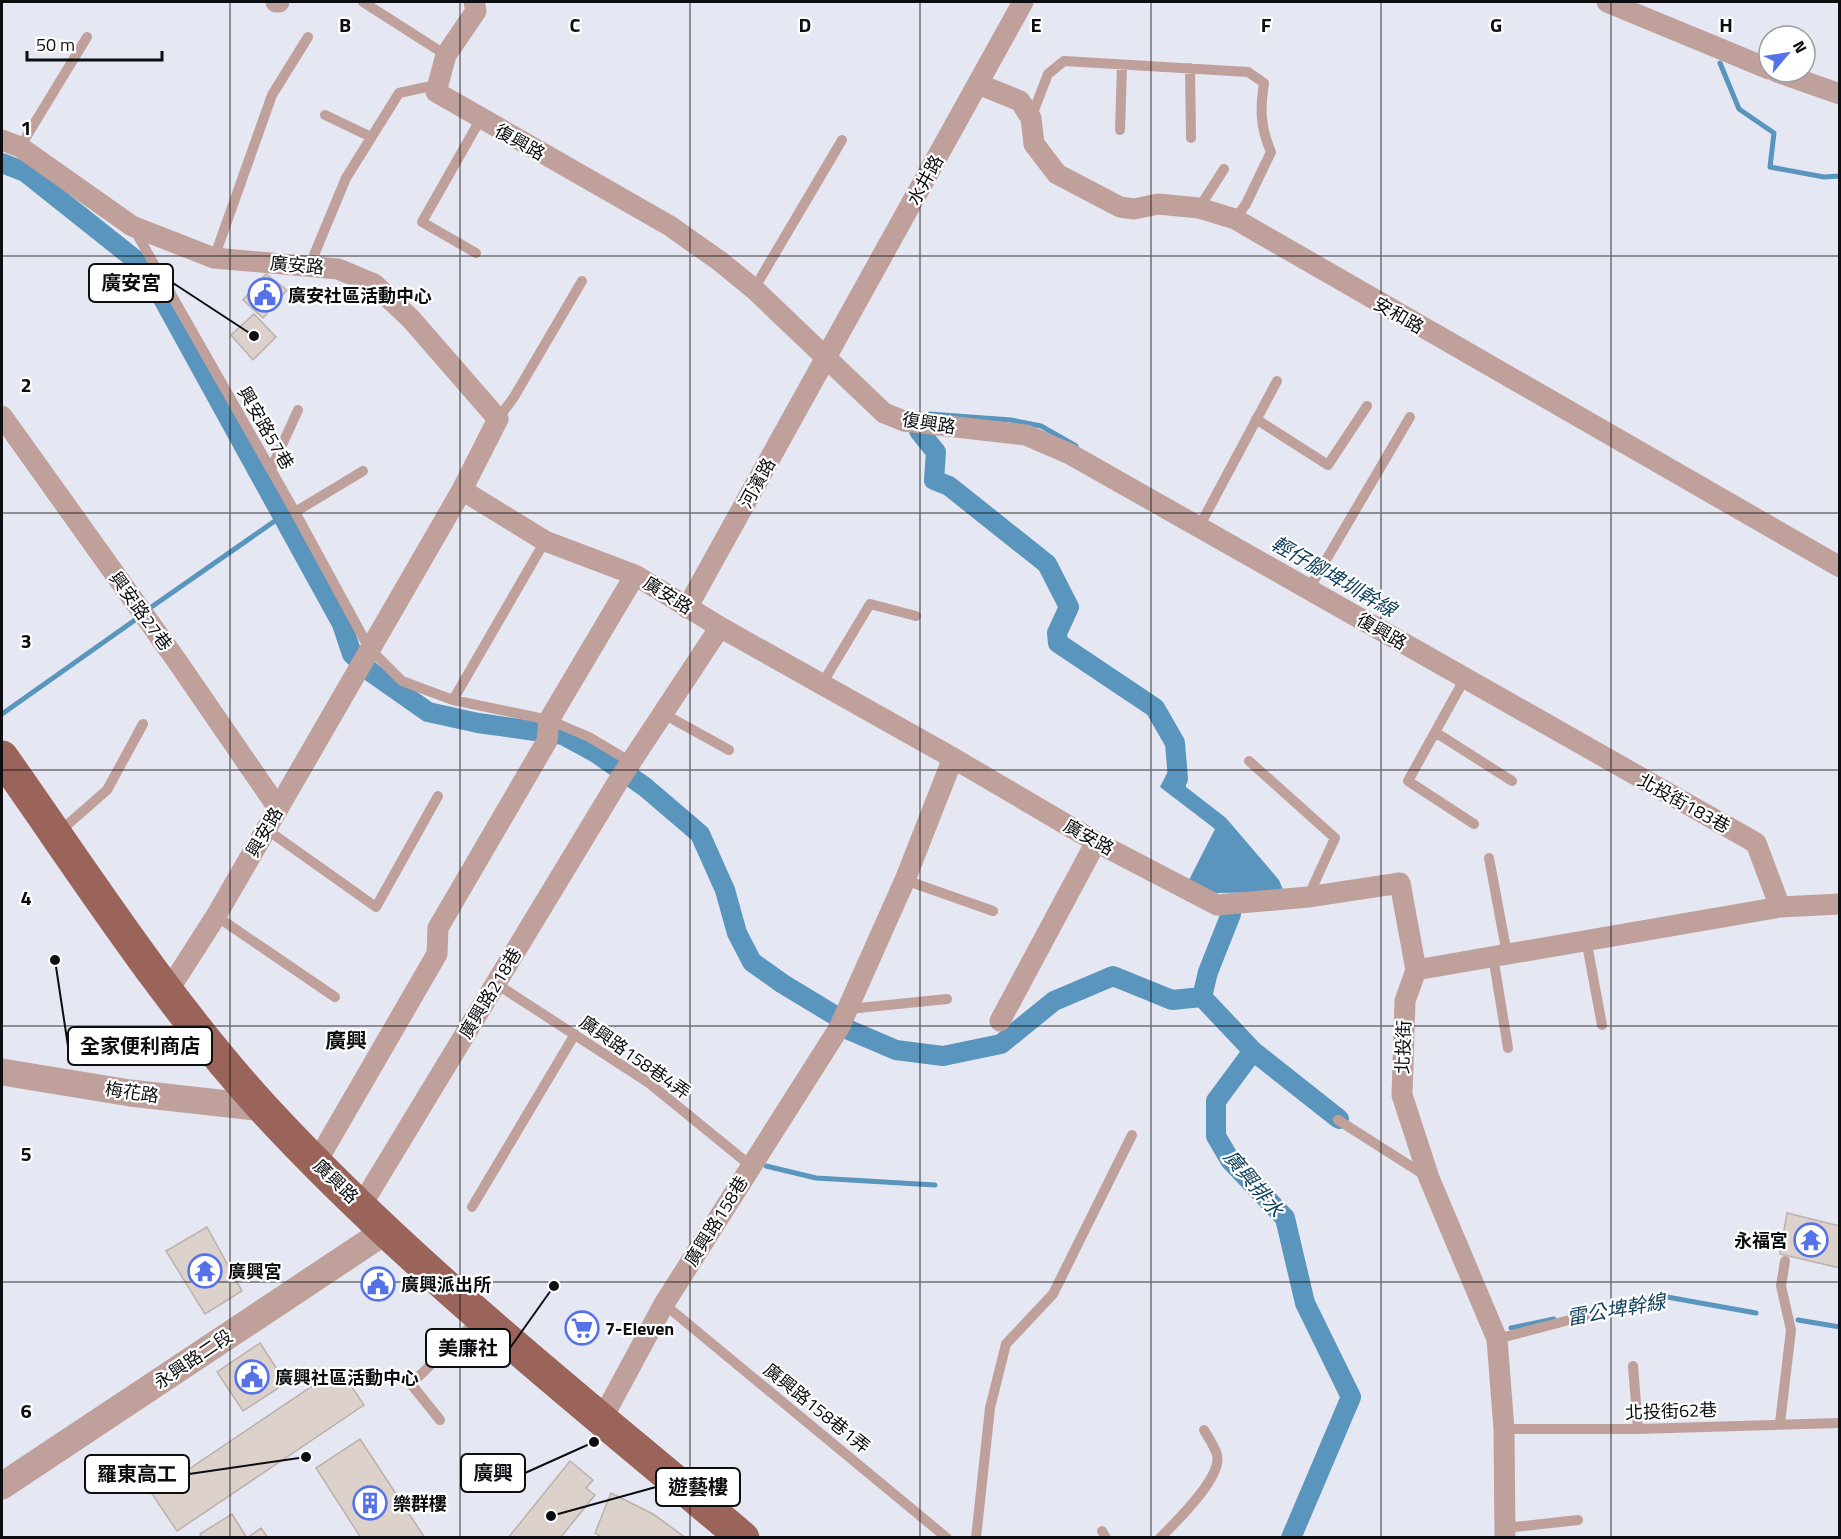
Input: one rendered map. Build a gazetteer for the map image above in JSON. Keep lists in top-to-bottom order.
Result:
{
  "streets": {
    "main road": ["廣興路"],
    "street": [
      "復興路",
      "水井路",
      "廣安路",
      "安和路",
      "河濱路",
      "興安路27巷",
      "北投街183巷",
      "興安路",
      "廣興路218巷",
      "北投街",
      "梅花路",
      "廣興路158巷",
      "永興路二段"
    ],
    "lane": [
      "興安路57巷",
      "廣興路158巷4弄",
      "廣興路158巷1弄",
      "北投街62巷"
    ]
  },
  "crossings": [
    ["復興路", "水井路"],
    ["復興路", "河濱路"],
    ["復興路", "北投街183巷"],
    ["水井路", "河濱路"],
    ["廣安路", "興安路57巷"],
    ["廣安路", "河濱路"],
    ["廣安路", "北投街"],
    ["廣安路", "廣興路158巷"],
    ["興安路57巷", "興安路"],
    ["興安路57巷", "廣興路218巷"],
    ["興安路27巷", "興安路"],
    ["興安路", "廣興路"],
    ["廣興路218巷", "廣興路158巷4弄"],
    ["廣興路218巷", "廣興路"],
    ["北投街", "北投街62巷"],
    ["廣興路158巷4弄", "廣興路158巷"],
    ["梅花路", "廣興路"],
    ["廣興路", "廣興路158巷"],
    ["廣興路", "永興路二段"],
    ["廣興路158巷", "廣興路158巷1弄"]
  ],
  "districts": ["廣興"],
  "water": ["輕仔腳埤圳幹線", "廣興排水", "雷公埤幹線"],
  "places": {
    "public building": ["廣安社區活動中心", "廣興派出所", "廣興社區活動中心"],
    "other": [
      "廣安宮",
      "全家便利商店",
      "美廉社",
      "廣興",
      "羅東高工",
      "遊藝樓"
    ],
    "temple": ["永福宮", "廣興宮"],
    "supermarket": ["7-Eleven"],
    "building": ["樂群樓"]
  },
  "scale_bar": "50 m",
  "north": "top right",
  "grid": {
    "columns": [
      "B",
      "C",
      "D",
      "E",
      "F",
      "G",
      "H"
    ],
    "rows": [
      "1",
      "2",
      "3",
      "4",
      "5",
      "6"
    ]
  }
}
